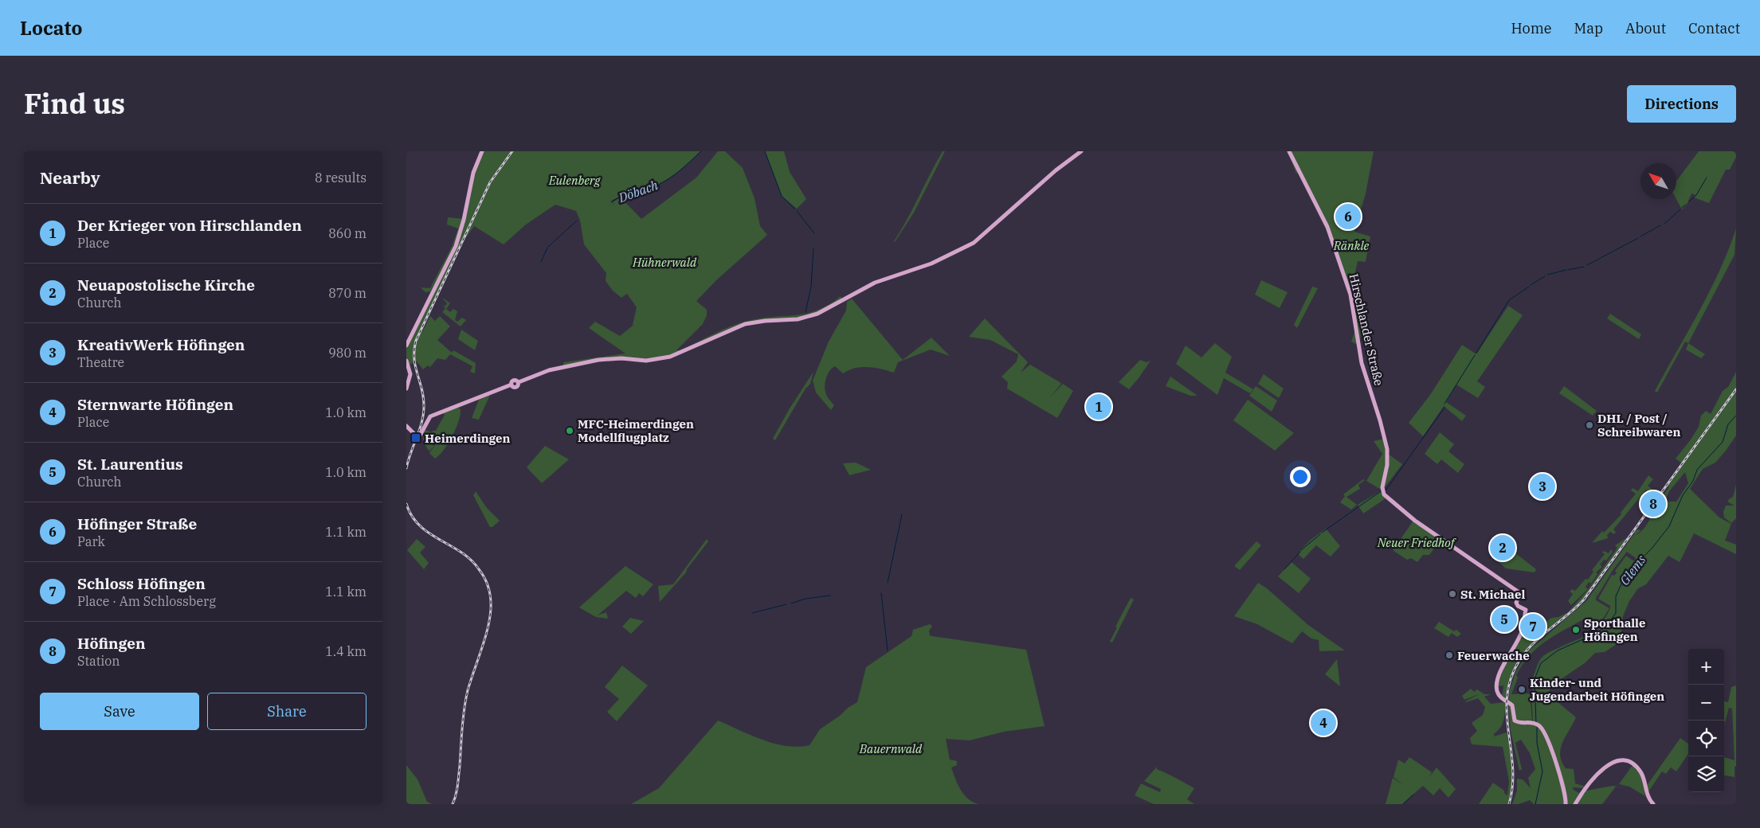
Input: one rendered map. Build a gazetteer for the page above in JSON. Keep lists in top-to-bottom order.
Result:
{
  "streets": {
    "main road": ["Hirschlander Straße"]
  },
  "water": ["Döbach", "Glems"],
  "parks": [
    "Eulenberg",
    "Ränkle",
    "Hühnerwald",
    "Neuer Friedhof",
    "Bauernwald"
  ],
  "places": {
    "other": [
      "DHL / Post / Schreibwaren",
      "MFC-Heimerdingen Modellflugplatz",
      "St. Michael",
      "Sporthalle Höfingen",
      "Feuerwache",
      "Kinder- und Jugendarbeit Höfingen"
    ],
    "transit": ["Heimerdingen"]
  },
  "north": "top left",
  "page": {
    "header": "Locato",
    "nav": [
      "Home",
      "Map",
      "About",
      "Contact"
    ],
    "title": "Find us",
    "buttons": [
      "Directions",
      ["Save", "Share"]
    ],
    "heading": ["Nearby", "8 results"],
    "pins": [
      "6",
      "1",
      "3",
      "8",
      "2",
      "5",
      "7",
      "4"
    ],
    "list": [
      {
        "mark": "1",
        "name": "Der Krieger von Hirschlanden",
        "note": "Place",
        "value": "860 m"
      },
      {
        "mark": "2",
        "name": "Neuapostolische Kirche",
        "note": "Church",
        "value": "870 m"
      },
      {
        "mark": "3",
        "name": "KreativWerk Höfingen",
        "note": "Theatre",
        "value": "980 m"
      },
      {
        "mark": "4",
        "name": "Sternwarte Höfingen",
        "note": "Place",
        "value": "1.0 km"
      },
      {
        "mark": "5",
        "name": "St. Laurentius",
        "note": "Church",
        "value": "1.0 km"
      },
      {
        "mark": "6",
        "name": "Höfinger Straße",
        "note": "Park",
        "value": "1.1 km"
      },
      {
        "mark": "7",
        "name": "Schloss Höfingen",
        "note": "Place · Am Schlossberg",
        "value": "1.1 km"
      },
      {
        "mark": "8",
        "name": "Höfingen",
        "note": "Station",
        "value": "1.4 km"
      }
    ],
    "map_buttons": ["+", "−"]
  }
}
